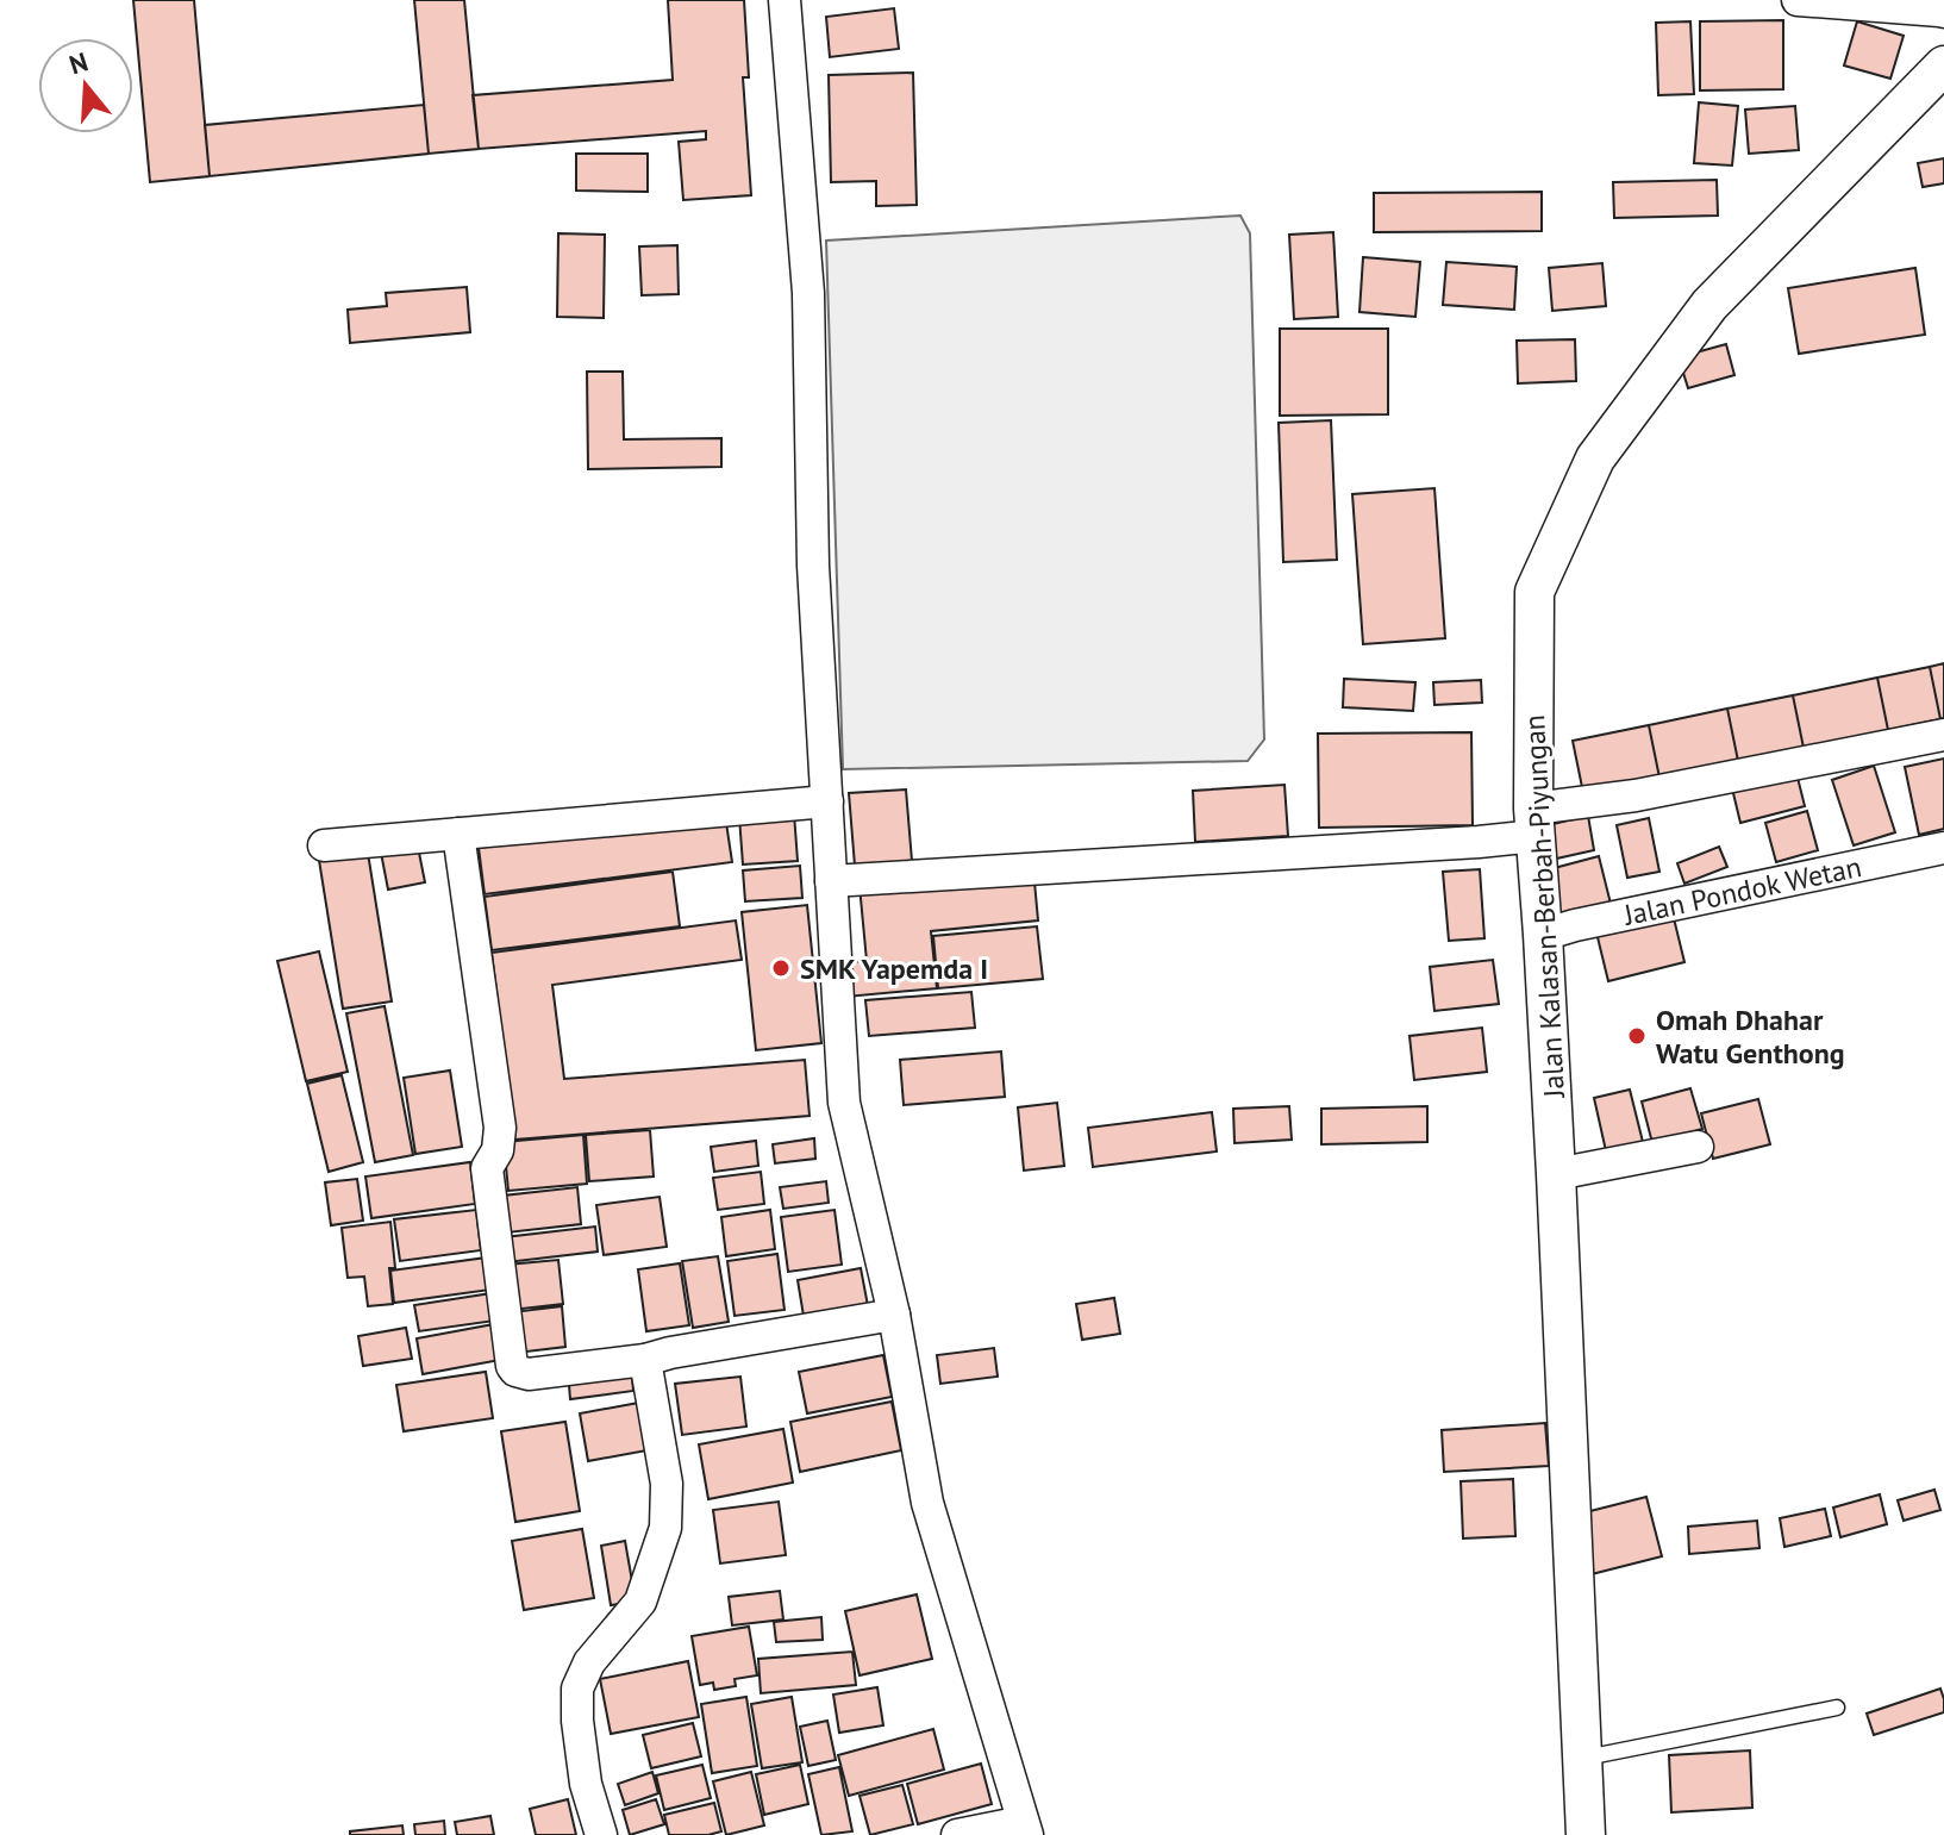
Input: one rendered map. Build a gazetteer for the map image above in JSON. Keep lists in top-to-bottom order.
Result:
{
  "streets": {
    "street": ["Jalan Pondok Wetan", "Jalan Kalasan-Berbah-Piyungan"]
  },
  "crossings": [
    ["Jalan Pondok Wetan", "Jalan Kalasan-Berbah-Piyungan"]
  ],
  "places": ["SMK Yapemda I", "Omah Dhahar Watu Genthong"],
  "north": "top"
}
